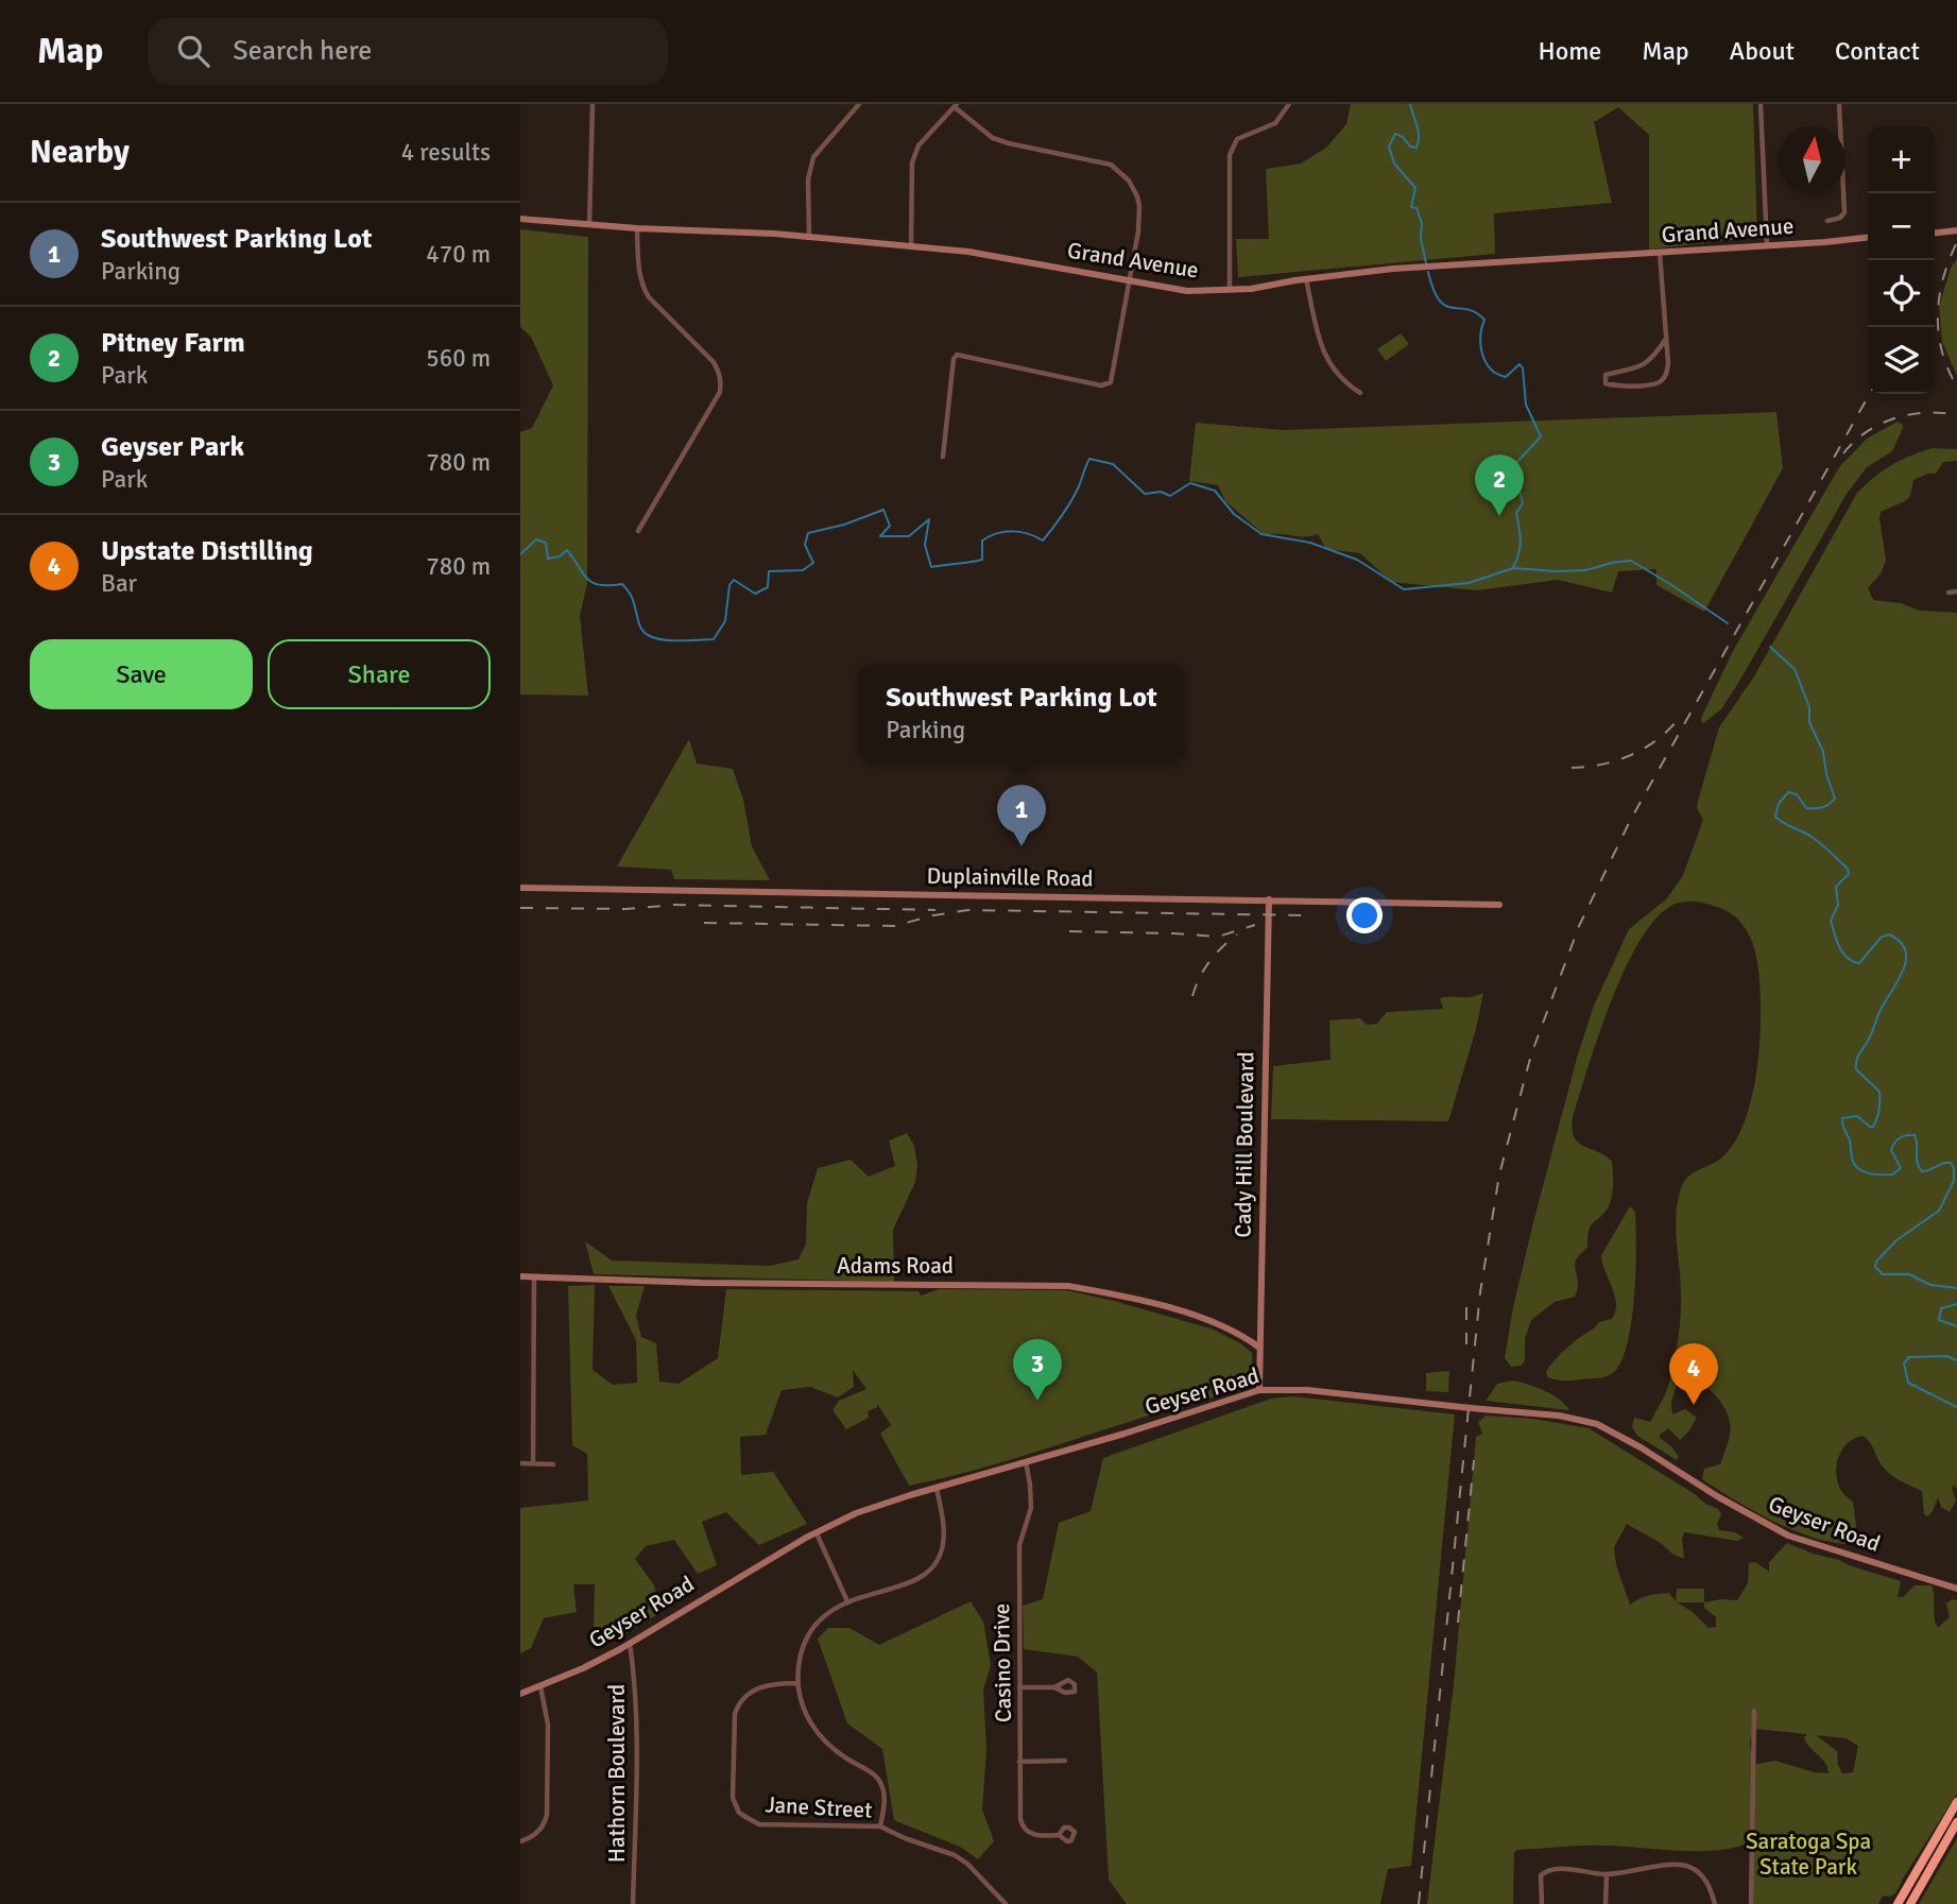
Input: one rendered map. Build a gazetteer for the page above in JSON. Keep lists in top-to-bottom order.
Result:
{
  "streets": {
    "street": [
      "Grand Avenue",
      "Duplainville Road",
      "Cady Hill Boulevard",
      "Adams Road",
      "Geyser Road",
      "Casino Drive",
      "Hathorn Boulevard",
      "Jane Street"
    ]
  },
  "crossings": [
    ["Duplainville Road", "Cady Hill Boulevard"],
    ["Cady Hill Boulevard", "Adams Road"],
    ["Cady Hill Boulevard", "Geyser Road"],
    ["Geyser Road", "Casino Drive"],
    ["Geyser Road", "Hathorn Boulevard"]
  ],
  "parks": ["Saratoga Spa State Park"],
  "north": "top",
  "page": {
    "header": "Map",
    "search": "Search here",
    "nav": [
      "Home",
      "Map",
      "About",
      "Contact"
    ],
    "heading": ["Nearby", "4 results"],
    "map_buttons": ["+", "−"],
    "list": [
      {
        "mark": "1",
        "name": "Southwest Parking Lot",
        "note": "Parking",
        "value": "470 m"
      },
      {
        "mark": "2",
        "name": "Pitney Farm",
        "note": "Park",
        "value": "560 m"
      },
      {
        "mark": "3",
        "name": "Geyser Park",
        "note": "Park",
        "value": "780 m"
      },
      {
        "mark": "4",
        "name": "Upstate Distilling",
        "note": "Bar",
        "value": "780 m"
      }
    ],
    "pins": [
      "2",
      "1",
      "3",
      "4"
    ],
    "buttons": ["Save", "Share"],
    "popup": ["Southwest Parking Lot", "Parking"]
  }
}
